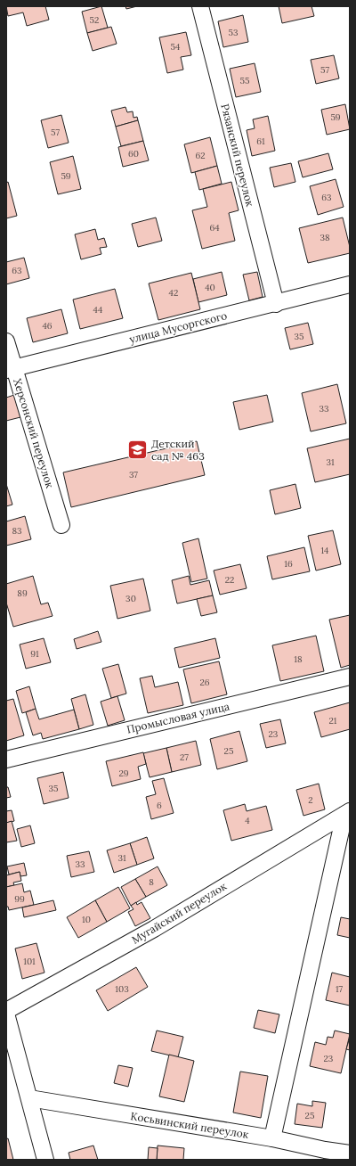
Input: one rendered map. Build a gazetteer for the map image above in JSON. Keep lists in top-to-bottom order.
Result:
{
  "streets": {
    "street": [
      "Рязанский переулок",
      "улица Мусоргского",
      "Херсонский переулок",
      "Промысловая улица",
      "Мугайский переулок",
      "Косьвинский переулок"
    ]
  },
  "crossings": [
    ["Рязанский переулок", "улица Мусоргского"],
    ["улица Мусоргского", "Херсонский переулок"]
  ],
  "places": {
    "school or university": ["Детский сад № 463"]
  },
  "house_numbers": [
    "52",
    "53",
    "54",
    "57",
    "55",
    "59",
    "57",
    "61",
    "60",
    "62",
    "59",
    "63",
    "64",
    "38",
    "63",
    "40",
    "42",
    "44",
    "46",
    "35",
    "33",
    "31",
    "37",
    "83",
    "14",
    "16",
    "22",
    "89",
    "30",
    "91",
    "18",
    "26",
    "21",
    "23",
    "25",
    "27",
    "29",
    "35",
    "2",
    "6",
    "4",
    "31",
    "33",
    "8",
    "99",
    "10",
    "101",
    "103",
    "17",
    "23",
    "25"
  ]
}
